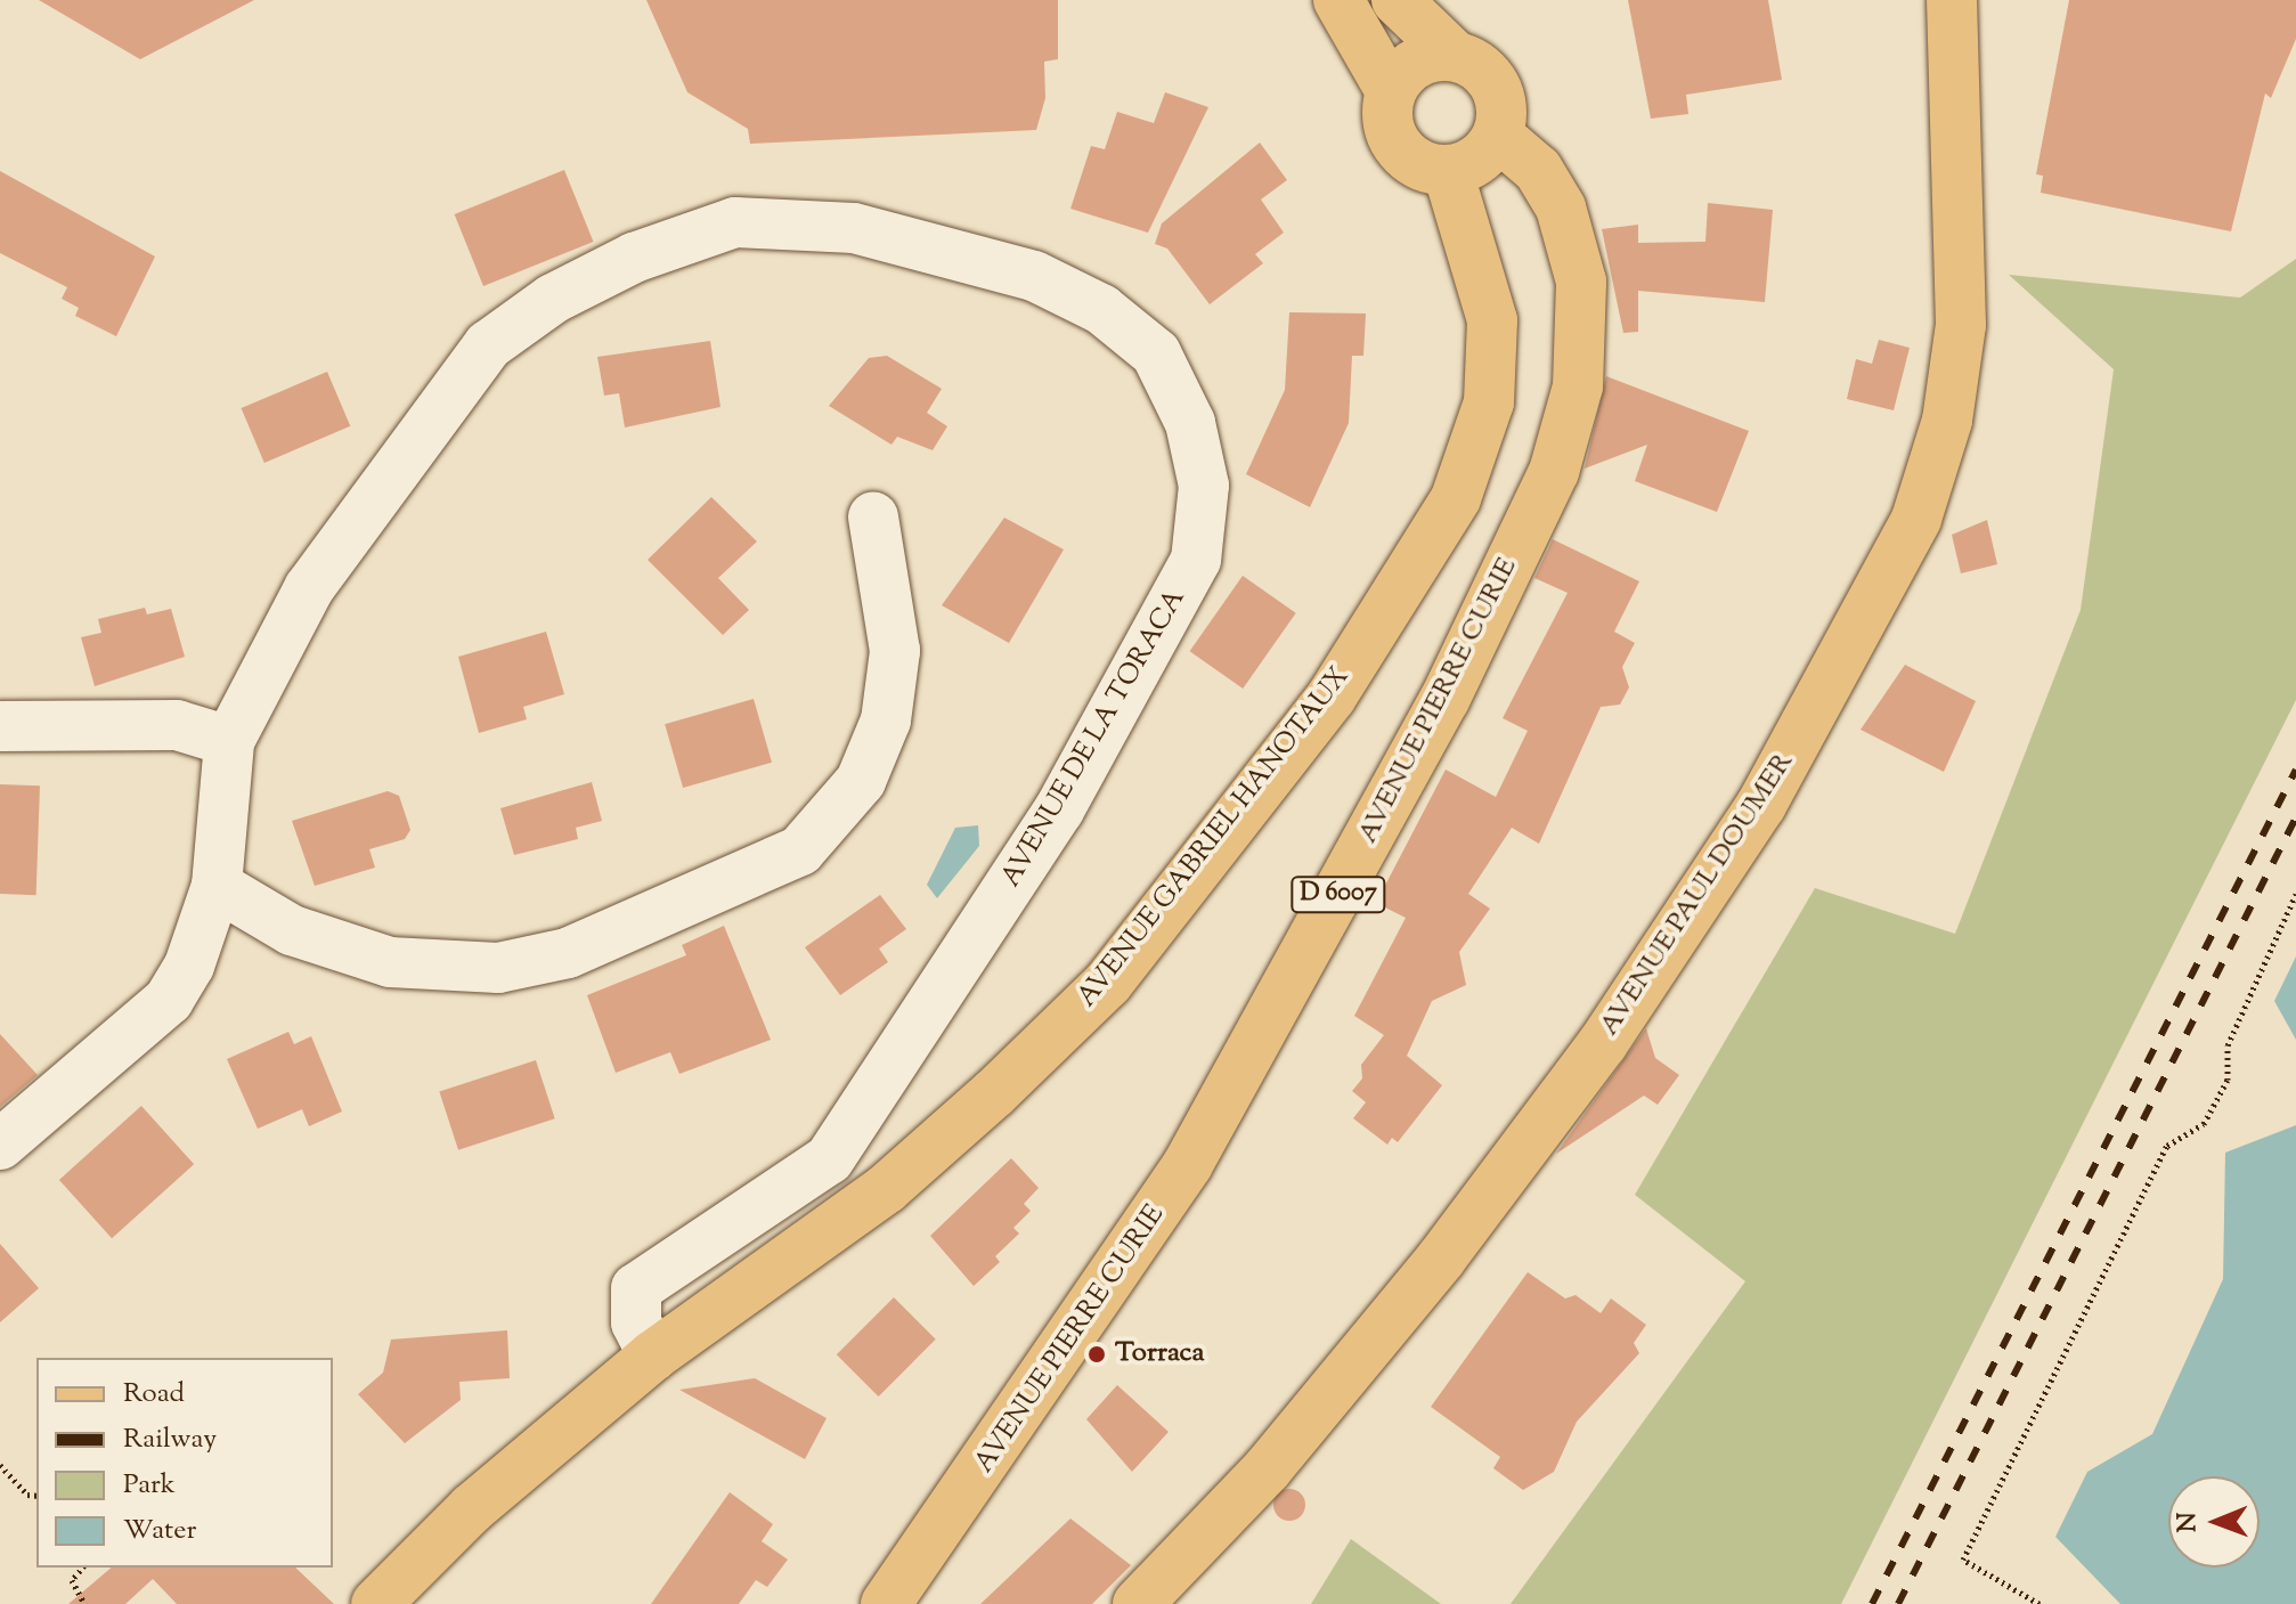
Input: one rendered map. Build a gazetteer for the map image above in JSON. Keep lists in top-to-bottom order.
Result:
{
  "streets": {
    "main road": [
      "AVENUE PIERRE CURIE",
      "AVENUE GABRIEL HANOTAUX",
      "D 6007",
      "AVENUE PAUL DOUMER"
    ],
    "street": ["AVENUE DE LA TORACA"]
  },
  "crossings": [
    ["AVENUE PIERRE CURIE", "AVENUE GABRIEL HANOTAUX"],
    ["AVENUE DE LA TORACA", "AVENUE GABRIEL HANOTAUX"]
  ],
  "places": ["Torraca"],
  "legend": [
    "Road",
    "Railway",
    "Park",
    "Water"
  ],
  "north": "left"
}
